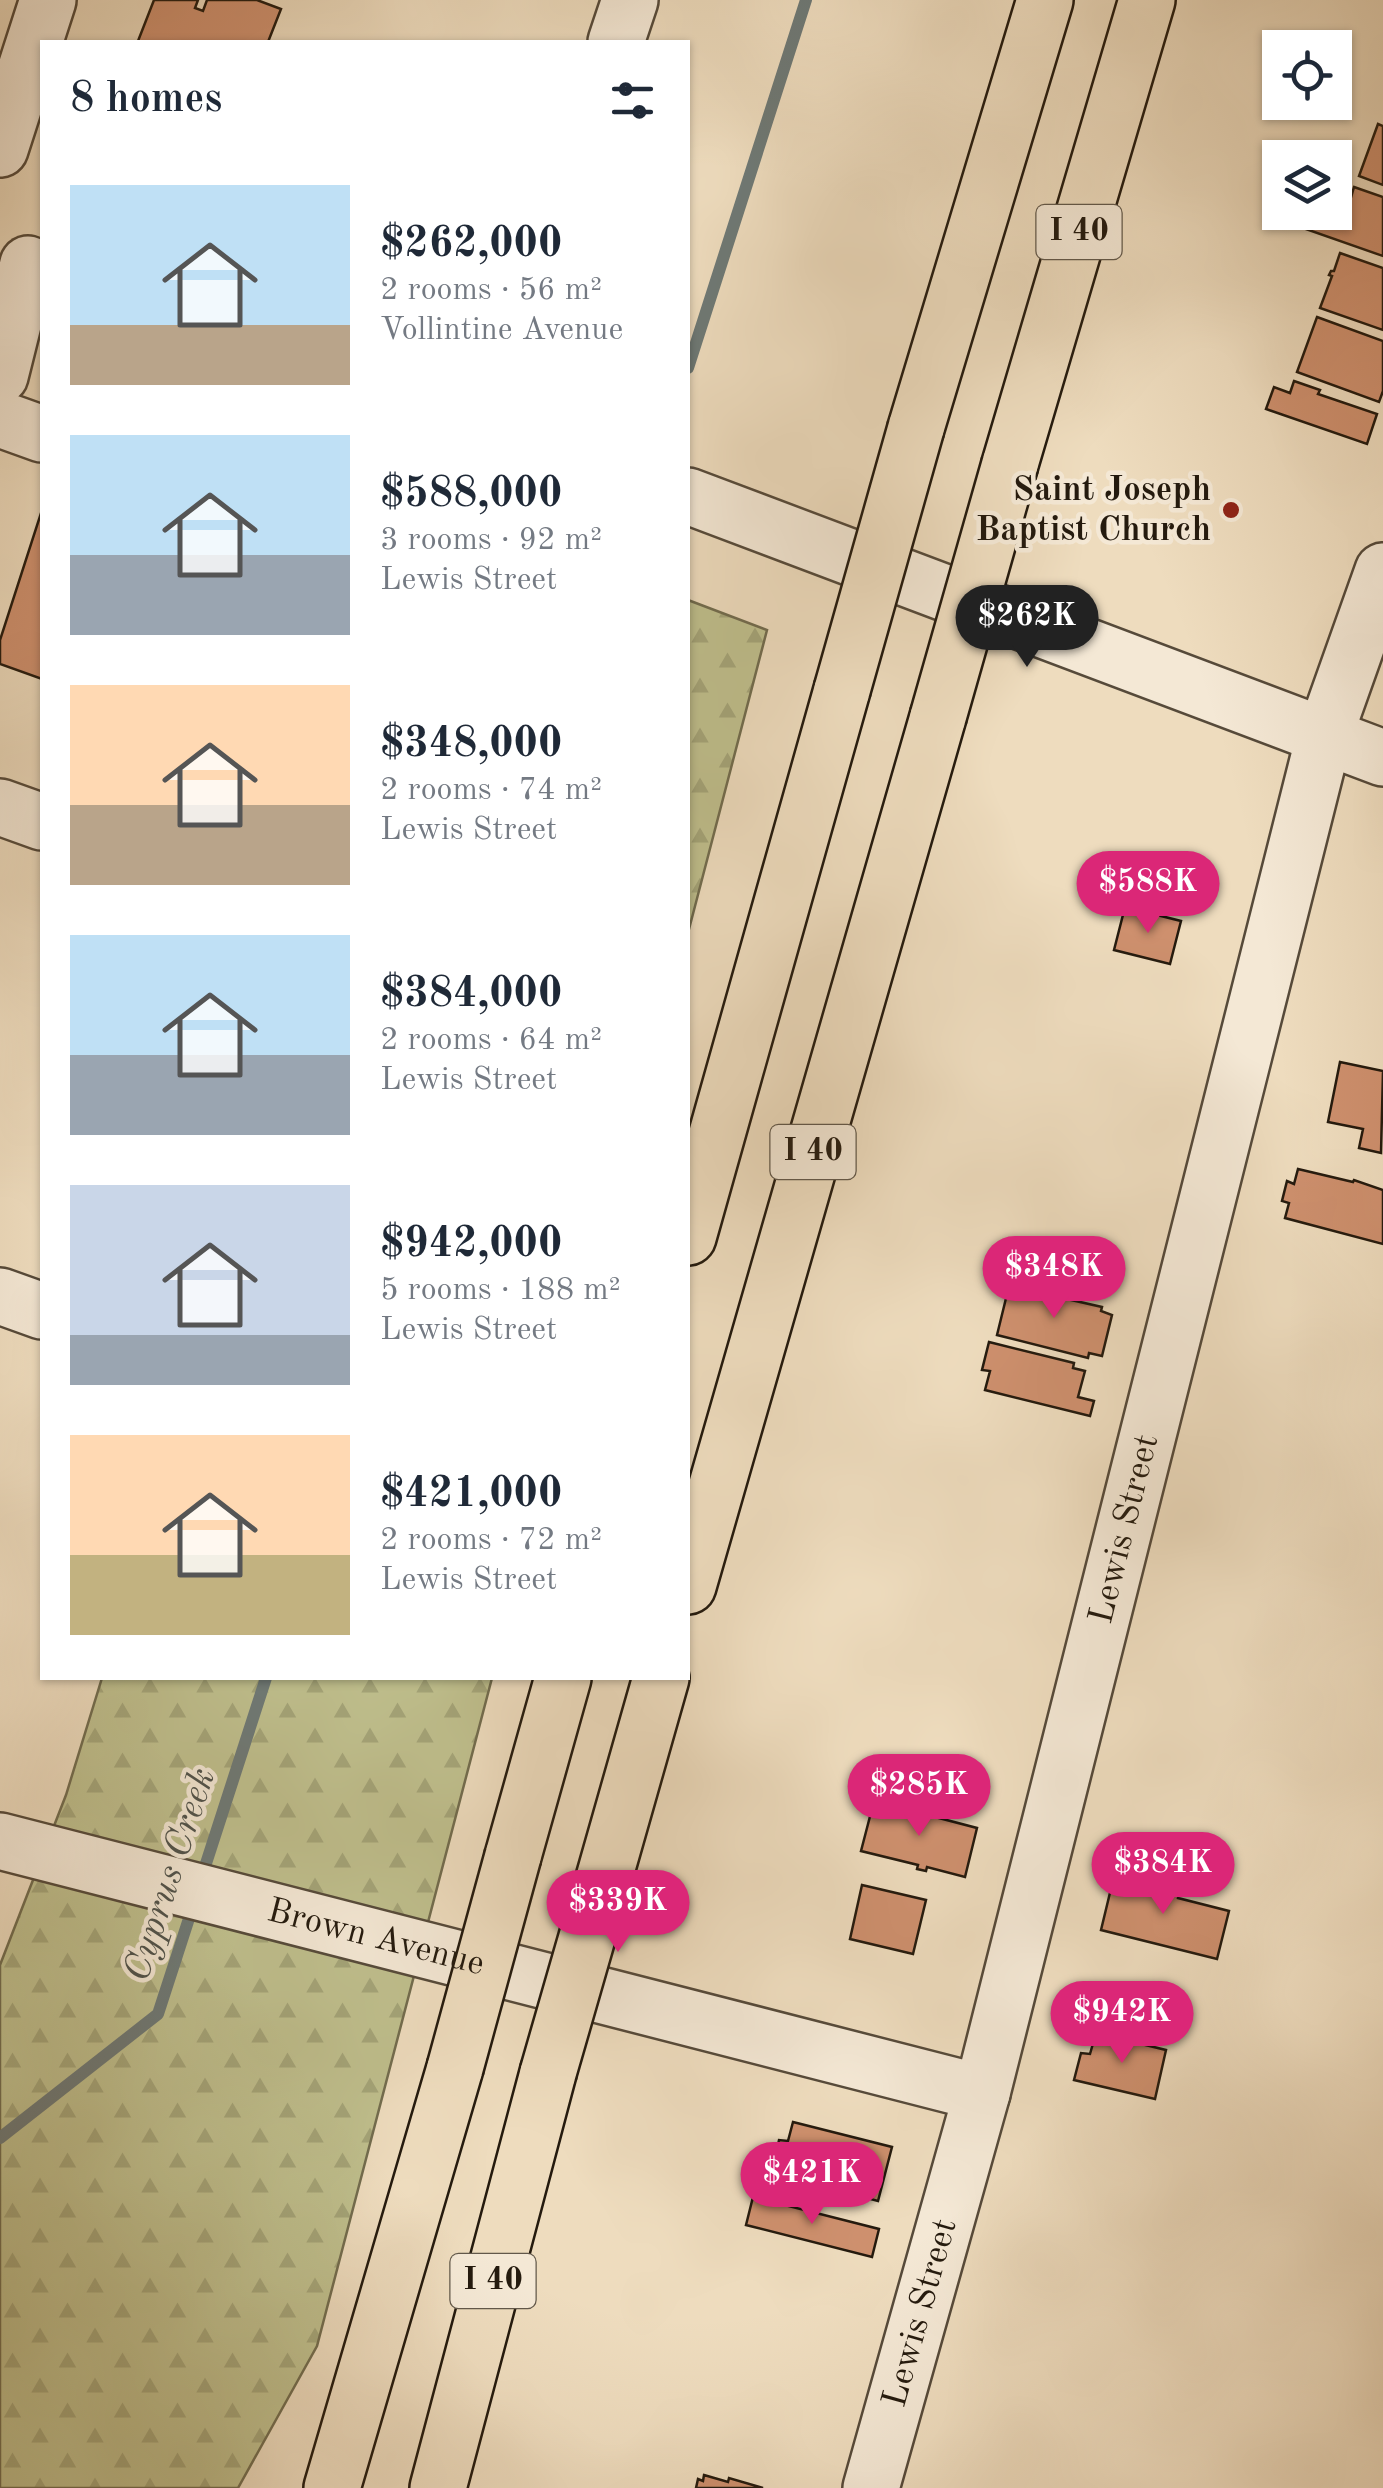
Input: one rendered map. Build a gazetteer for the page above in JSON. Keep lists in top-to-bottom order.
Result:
{
  "streets": {
    "highway": ["I 40"],
    "street": ["Lewis Street", "Brown Avenue"]
  },
  "crossings": [
    ["Lewis Street", "Brown Avenue"]
  ],
  "water": ["Cyprus Creek"],
  "places": ["Saint Joseph Baptist Church"],
  "page": {
    "heading": "8 homes",
    "list": [
      {
        "name": "$262,000",
        "note": "2 rooms · 56 m² · Vollintine Avenue"
      },
      {
        "name": "$588,000",
        "note": "3 rooms · 92 m² · Lewis Street"
      },
      {
        "name": "$348,000",
        "note": "2 rooms · 74 m² · Lewis Street"
      },
      {
        "name": "$384,000",
        "note": "2 rooms · 64 m² · Lewis Street"
      },
      {
        "name": "$942,000",
        "note": "5 rooms · 188 m² · Lewis Street"
      },
      {
        "name": "$421,000",
        "note": "2 rooms · 72 m² · Lewis Street"
      }
    ],
    "price": [
      "$262K",
      "$588K",
      "$348K",
      "$285K",
      "$384K",
      "$339K",
      "$942K",
      "$421K"
    ]
  }
}
